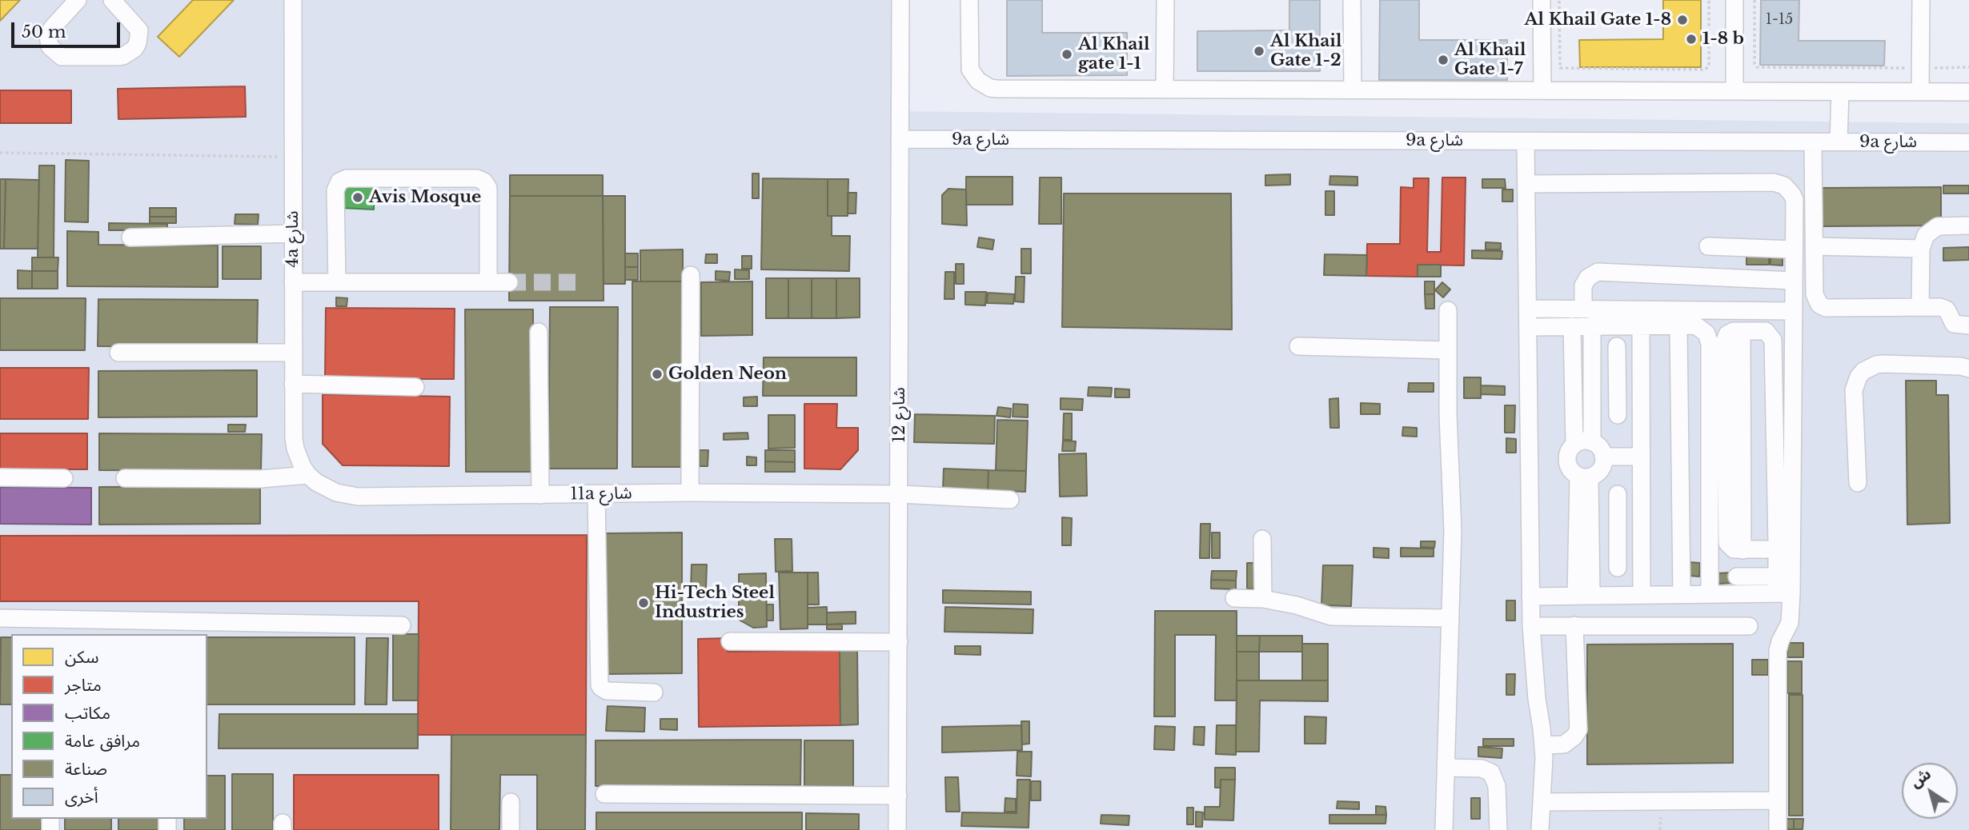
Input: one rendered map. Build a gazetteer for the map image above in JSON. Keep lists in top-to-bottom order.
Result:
{
  "streets": {
    "street": [
      "9a شارع",
      "4a شارع",
      "شارع 12",
      "11a شارع"
    ]
  },
  "crossings": [
    ["9a شارع", "شارع 12"],
    ["4a شارع", "11a شارع"],
    ["شارع 12", "11a شارع"]
  ],
  "places": [
    "Al Khail Gate 1-8",
    "1-8 b",
    "Al Khail Gate 1-2",
    "Al Khail gate 1-1",
    "Al Khail Gate 1-7",
    "Avis Mosque",
    "Golden Neon",
    "Hi-Tech Steel Industries"
  ],
  "house_numbers": ["1-15"],
  "legend": [
    "سكن",
    "متاجر",
    "مكاتب",
    "مرافق عامة",
    "صناعة",
    "أخرى"
  ],
  "scale_bar": "50 m",
  "north": "top left"
}
